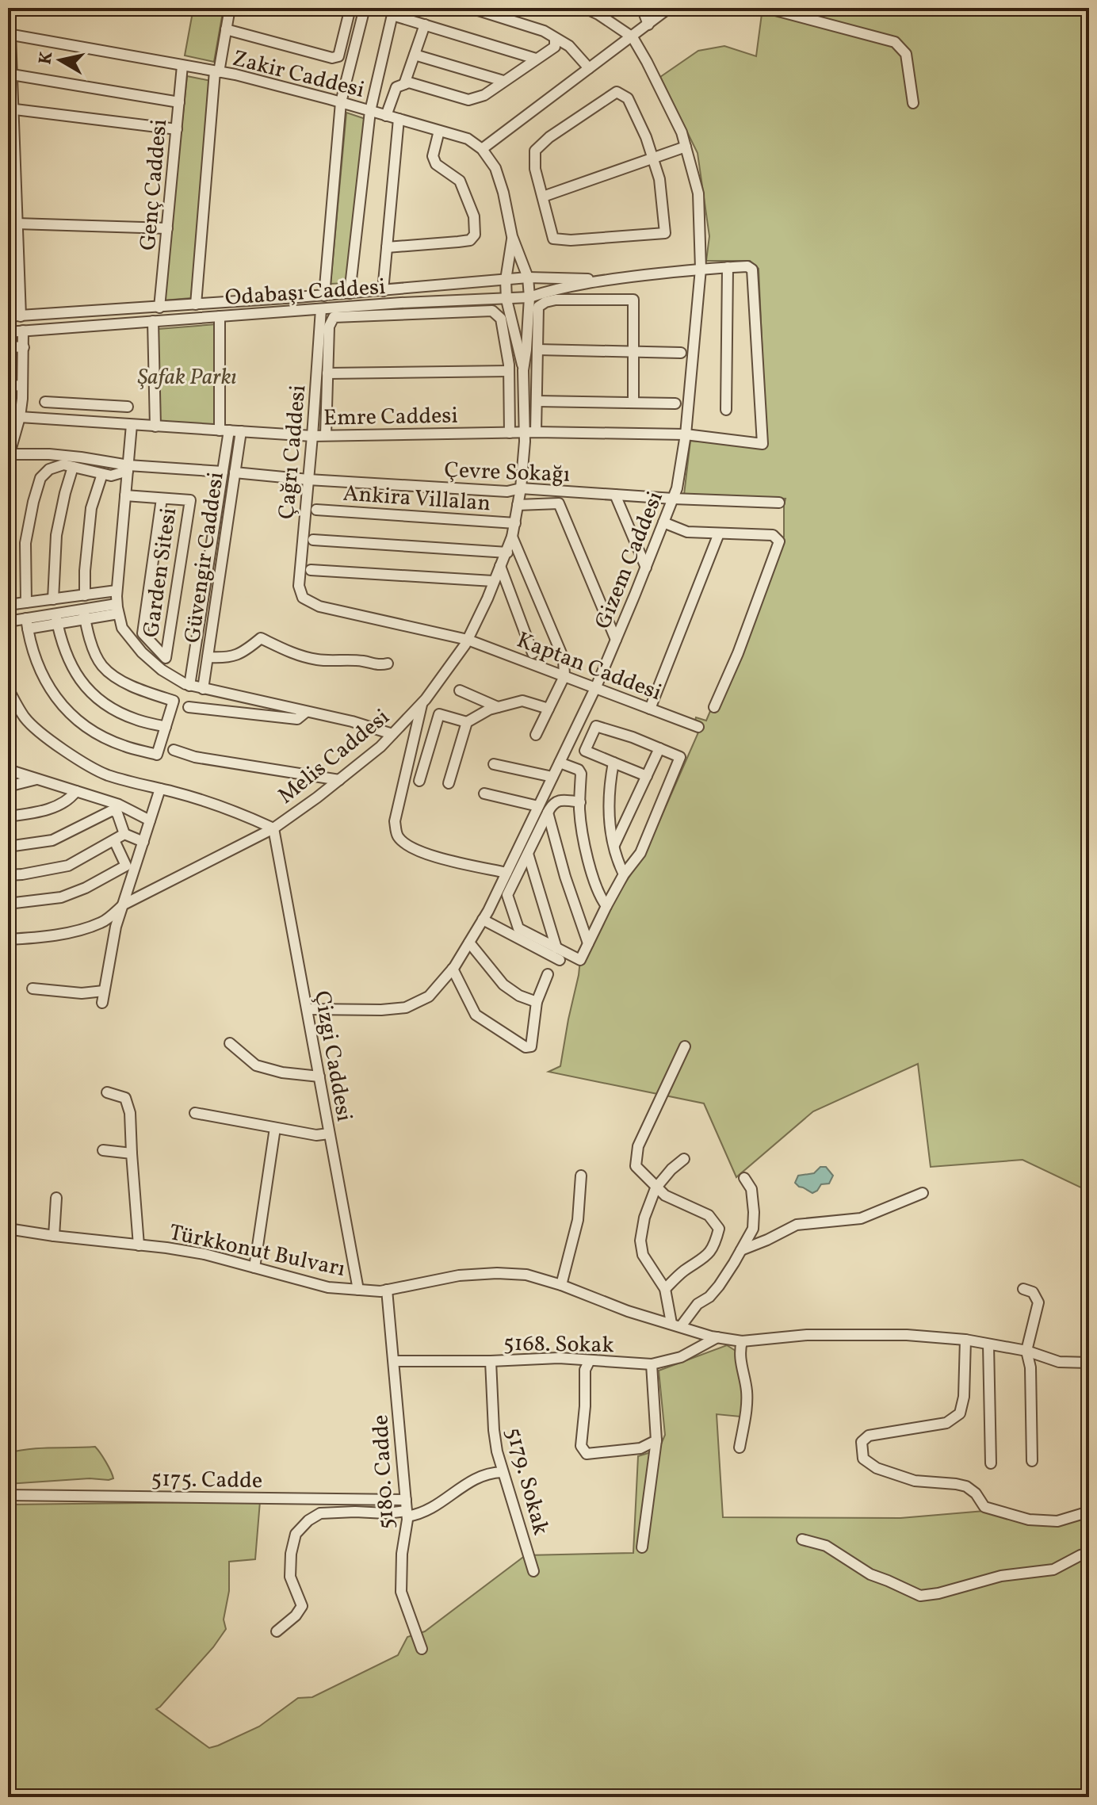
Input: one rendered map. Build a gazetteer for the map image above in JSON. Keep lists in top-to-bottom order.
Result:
{
  "streets": {
    "street": [
      "Zakir Caddesi",
      "Genç Caddesi",
      "Odabaşı Caddesi",
      "Emre Caddesi",
      "Çağrı Caddesi",
      "Çevre Sokağı",
      "Ankira Villalan",
      "Güvengir Caddesi",
      "Gizem Caddesi",
      "Garden Sitesi",
      "Kaptan Caddesi",
      "Melis Caddesi",
      "Çizgi Caddesi",
      "Türkkonut Bulvarı",
      "5168. Sokak",
      "5180. Cadde",
      "5175. Cadde",
      "5179. Sokak"
    ]
  },
  "crossings": [
    ["Zakir Caddesi", "Genç Caddesi"],
    ["Genç Caddesi", "Odabaşı Caddesi"],
    ["Odabaşı Caddesi", "Emre Caddesi"],
    ["Odabaşı Caddesi", "Çağrı Caddesi"],
    ["Odabaşı Caddesi", "Güvengir Caddesi"],
    ["Odabaşı Caddesi", "Gizem Caddesi"],
    ["Odabaşı Caddesi", "Melis Caddesi"],
    ["Emre Caddesi", "Çağrı Caddesi"],
    ["Emre Caddesi", "Güvengir Caddesi"],
    ["Emre Caddesi", "Gizem Caddesi"],
    ["Emre Caddesi", "Melis Caddesi"],
    ["Çağrı Caddesi", "Çevre Sokağı"],
    ["Çağrı Caddesi", "Kaptan Caddesi"],
    ["Çevre Sokağı", "Güvengir Caddesi"],
    ["Çevre Sokağı", "Gizem Caddesi"],
    ["Çevre Sokağı", "Melis Caddesi"],
    ["Ankira Villalan", "Melis Caddesi"],
    ["Gizem Caddesi", "Kaptan Caddesi"],
    ["Gizem Caddesi", "Çizgi Caddesi"],
    ["Kaptan Caddesi", "Melis Caddesi"],
    ["Melis Caddesi", "Çizgi Caddesi"],
    ["Çizgi Caddesi", "Türkkonut Bulvarı"],
    ["Türkkonut Bulvarı", "5168. Sokak"],
    ["Türkkonut Bulvarı", "5180. Cadde"],
    ["5168. Sokak", "5180. Cadde"],
    ["5168. Sokak", "5179. Sokak"],
    ["5180. Cadde", "5175. Cadde"]
  ],
  "parks": ["Şafak Parkı"],
  "north": "left"
}
